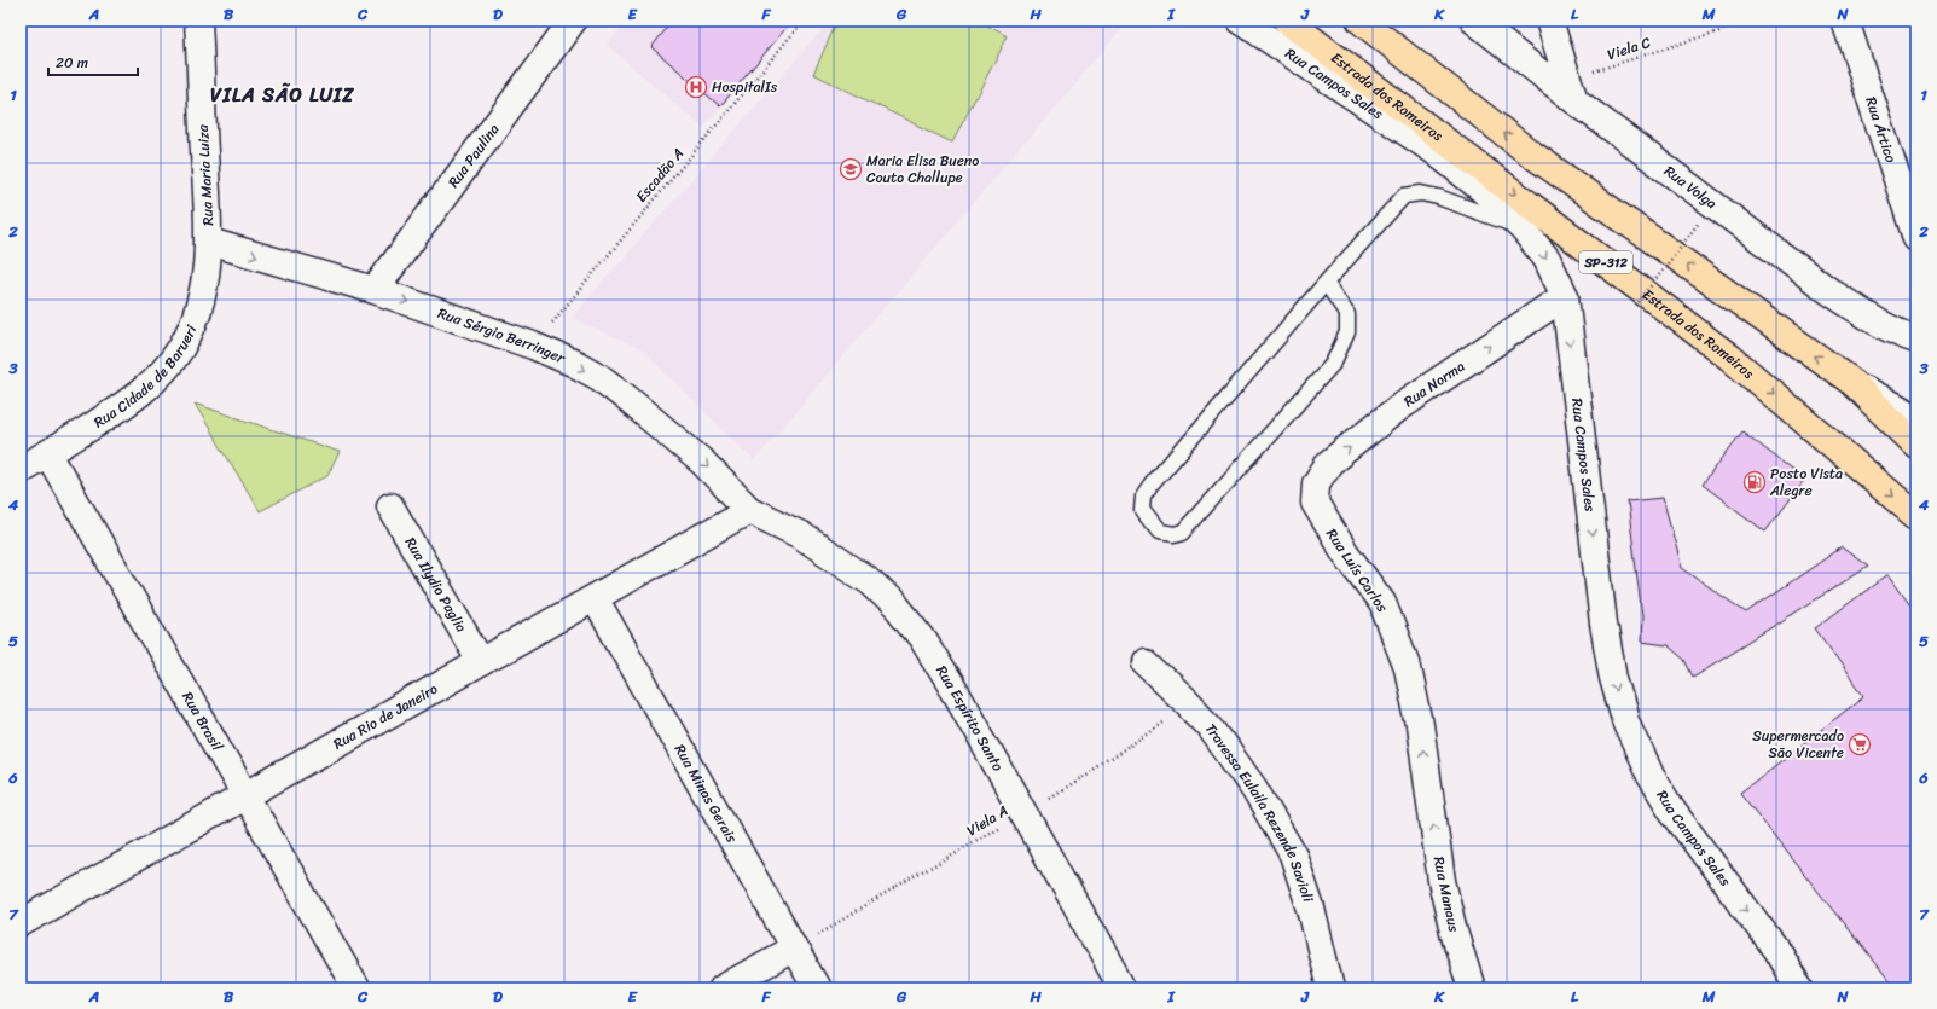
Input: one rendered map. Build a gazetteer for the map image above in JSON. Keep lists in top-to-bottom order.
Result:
{
  "streets": {
    "main road": ["Estrada dos Romeiros", "SP-312"],
    "street": [
      "Rua Campos Sales",
      "Rua Ártico",
      "Rua Paulina",
      "Rua Maria Luiza",
      "Rua Volga",
      "Rua Sérgio Berringer",
      "Rua Cidade de Barueri",
      "Rua Norma",
      "Rua Luís Carlos",
      "Rua Ilydio Paglia",
      "Rua Rio de Janeiro",
      "Rua Espírito Santo",
      "Rua Brasil",
      "Rua Minas Gerais",
      "Travessa Eulaila Rezende Savioli",
      "Rua Manaus"
    ],
    "path": ["Viela C", "Escadão A", "Viela A"]
  },
  "crossings": [
    ["Viela C", "Rua Volga"],
    ["Rua Campos Sales", "Rua Norma"],
    ["Rua Paulina", "Rua Sérgio Berringer"],
    ["Rua Maria Luiza", "Rua Sérgio Berringer"],
    ["Rua Maria Luiza", "Rua Cidade de Barueri"],
    ["Escadão A", "Rua Sérgio Berringer"],
    ["Rua Sérgio Berringer", "Rua Cidade de Barueri"],
    ["Rua Sérgio Berringer", "Rua Rio de Janeiro"],
    ["Rua Sérgio Berringer", "Rua Espírito Santo"],
    ["Rua Cidade de Barueri", "Rua Brasil"],
    ["Rua Norma", "Rua Luís Carlos"],
    ["Rua Luís Carlos", "Rua Manaus"],
    ["Rua Ilydio Paglia", "Rua Rio de Janeiro"],
    ["Rua Rio de Janeiro", "Rua Espírito Santo"],
    ["Rua Rio de Janeiro", "Rua Brasil"],
    ["Rua Rio de Janeiro", "Rua Minas Gerais"],
    ["Rua Espírito Santo", "Viela A"],
    ["Rua Minas Gerais", "Viela A"],
    ["Travessa Eulaila Rezende Savioli", "Viela A"]
  ],
  "one_way": [
    "Rua Campos Sales",
    "Rua Sérgio Berringer",
    "Rua Norma",
    "Rua Luís Carlos",
    "Rua Manaus"
  ],
  "districts": ["VILA SÃO LUIZ"],
  "places": {
    "hospital": ["HospitalIs"],
    "school or university": ["Maria Elisa Bueno Couto Challupe"],
    "fuel station": ["Posto Vista Alegre"],
    "supermarket": ["Supermercado São Vicente"]
  },
  "scale_bar": "20 m",
  "grid": {
    "columns": [
      "A",
      "B",
      "C",
      "D",
      "E",
      "F",
      "G",
      "H",
      "I",
      "J",
      "K",
      "L",
      "M",
      "N"
    ],
    "rows": [
      "1",
      "2",
      "3",
      "4",
      "5",
      "6",
      "7"
    ]
  }
}
